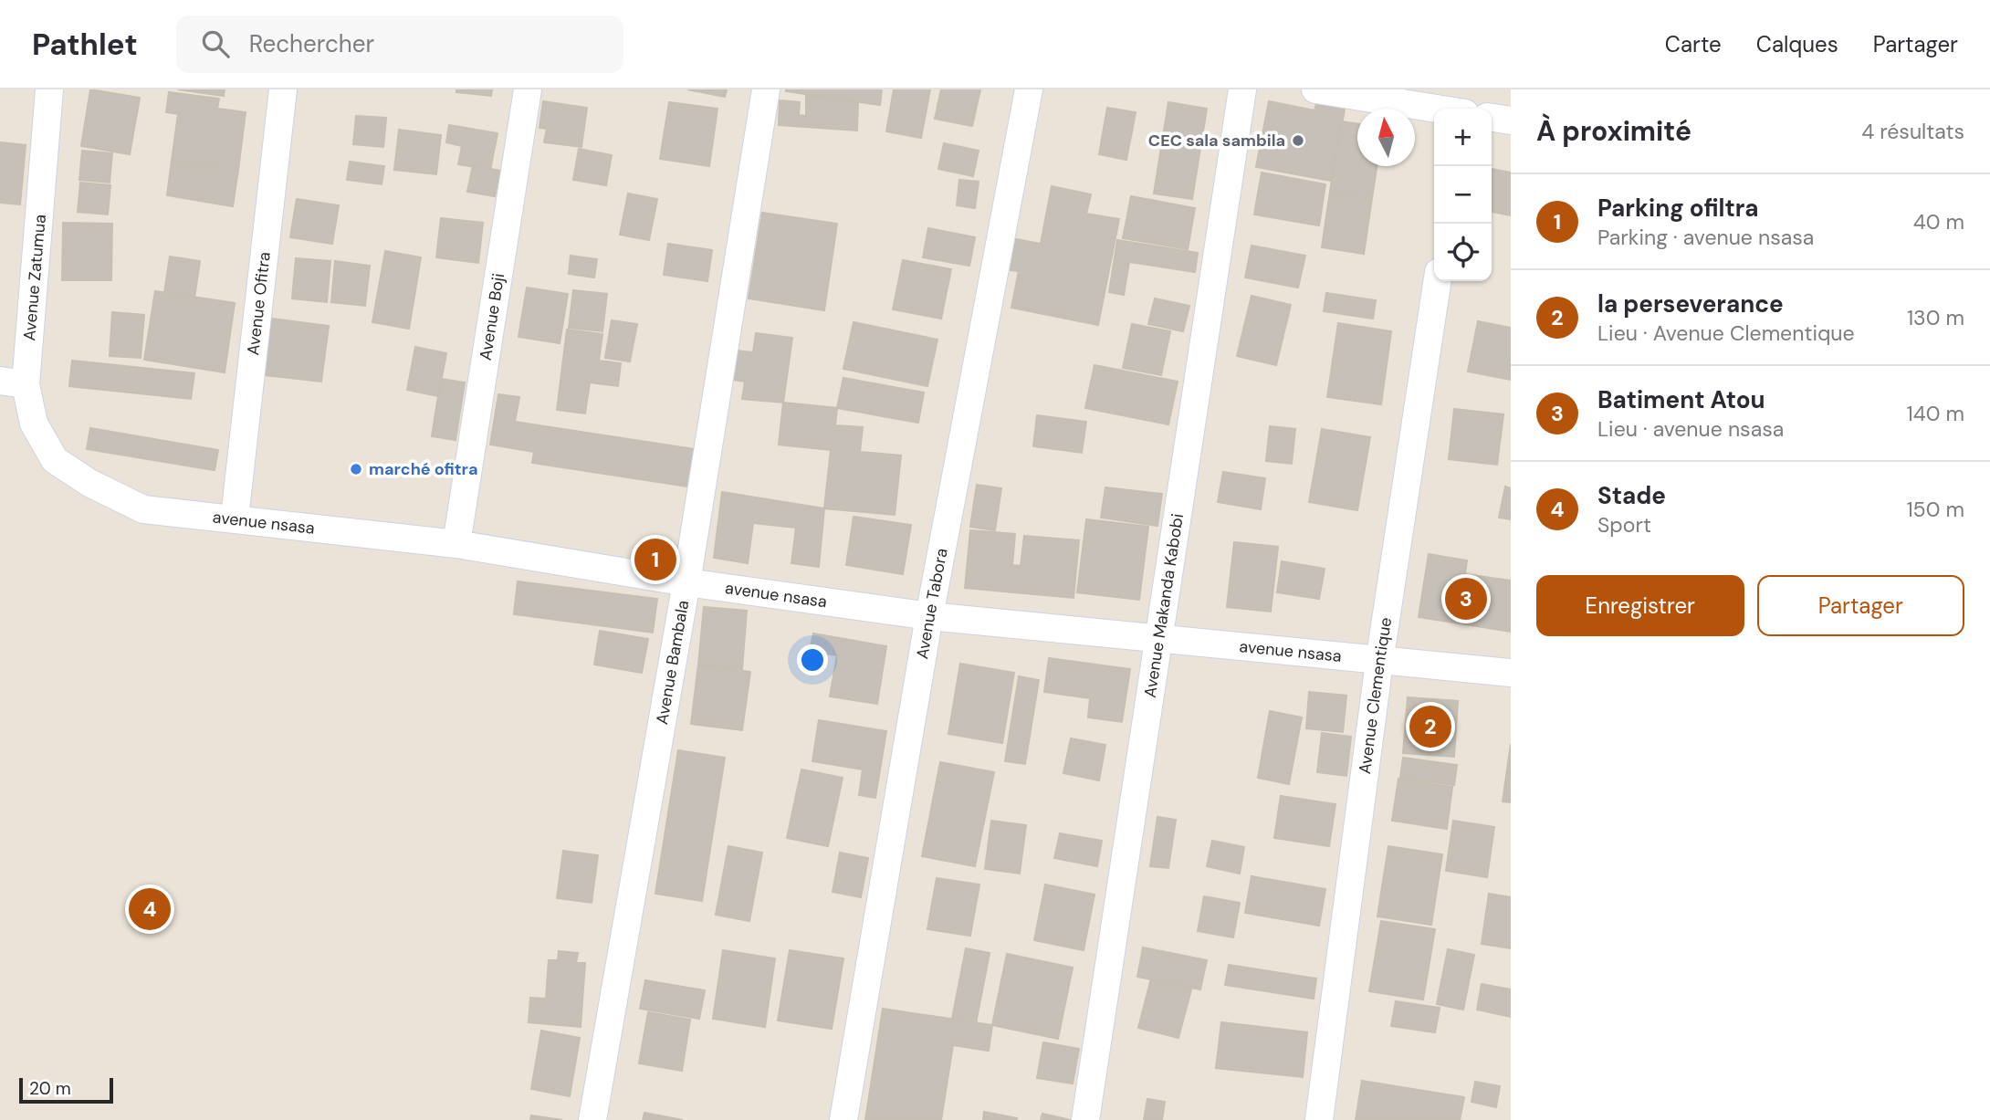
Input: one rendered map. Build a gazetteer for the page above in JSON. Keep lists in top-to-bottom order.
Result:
{
  "streets": {
    "street": [
      "Avenue Zatumua",
      "Avenue Ofitra",
      "Avenue Boji",
      "avenue nsasa",
      "Avenue Tabora",
      "Avenue Makanda Kabobi",
      "Avenue Bambala",
      "Avenue Clementique"
    ]
  },
  "crossings": [
    ["Avenue Zatumua", "avenue nsasa"],
    ["Avenue Ofitra", "avenue nsasa"],
    ["Avenue Boji", "avenue nsasa"],
    ["avenue nsasa", "Avenue Tabora"],
    ["avenue nsasa", "Avenue Makanda Kabobi"],
    ["avenue nsasa", "Avenue Bambala"],
    ["avenue nsasa", "Avenue Clementique"]
  ],
  "places": ["CEC sala sambila", "marché ofitra"],
  "scale_bar": "20 m",
  "north": "top",
  "page": {
    "header": "Pathlet",
    "search": "Rechercher",
    "nav": ["Carte", "Calques", "Partager"],
    "heading": ["À proximité", "4 résultats"],
    "map_buttons": ["+", "−"],
    "list": [
      {
        "mark": "1",
        "name": "Parking ofiltra",
        "note": "Parking · avenue nsasa",
        "value": "40 m"
      },
      {
        "mark": "2",
        "name": "la perseverance",
        "note": "Lieu · Avenue Clementique",
        "value": "130 m"
      },
      {
        "mark": "3",
        "name": "Batiment Atou",
        "note": "Lieu · avenue nsasa",
        "value": "140 m"
      },
      {
        "mark": "4",
        "name": "Stade",
        "note": "Sport",
        "value": "150 m"
      }
    ],
    "pins": [
      "1",
      "3",
      "2",
      "4"
    ],
    "buttons": ["Enregistrer", "Partager"],
    "scale": "20 m"
  }
}
